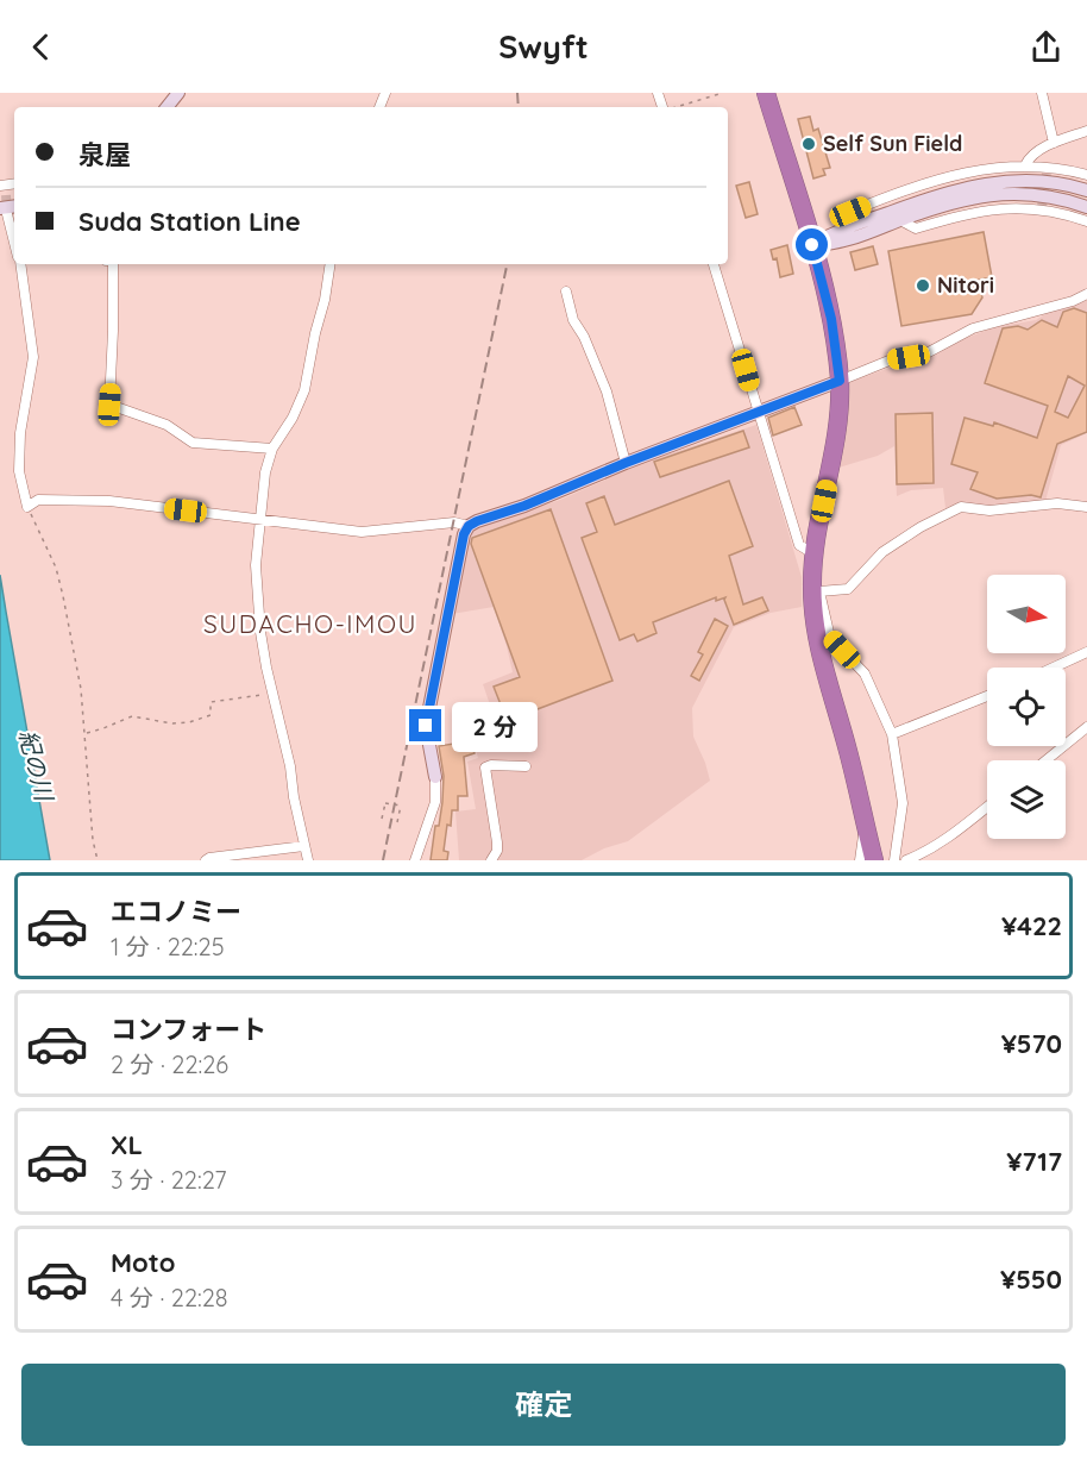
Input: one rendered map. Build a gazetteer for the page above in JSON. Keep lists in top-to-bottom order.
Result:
{
  "districts": ["SUDACHO-IMOU"],
  "water": ["紀の川"],
  "places": ["Self Sun Field", "Nitori"],
  "north": "right",
  "page": {
    "header": "Swyft",
    "banner": ["泉屋", "Suda Station Line"],
    "bubble": "2 分",
    "list": [
      {
        "name": "エコノミー",
        "note": "1 分 · 22:25",
        "value": "¥422"
      },
      {
        "name": "コンフォート",
        "note": "2 分 · 22:26",
        "value": "¥570"
      },
      {
        "name": "XL",
        "note": "3 分 · 22:27",
        "value": "¥717"
      },
      {
        "name": "Moto",
        "note": "4 分 · 22:28",
        "value": "¥550"
      }
    ],
    "buttons": "確定"
  }
}
